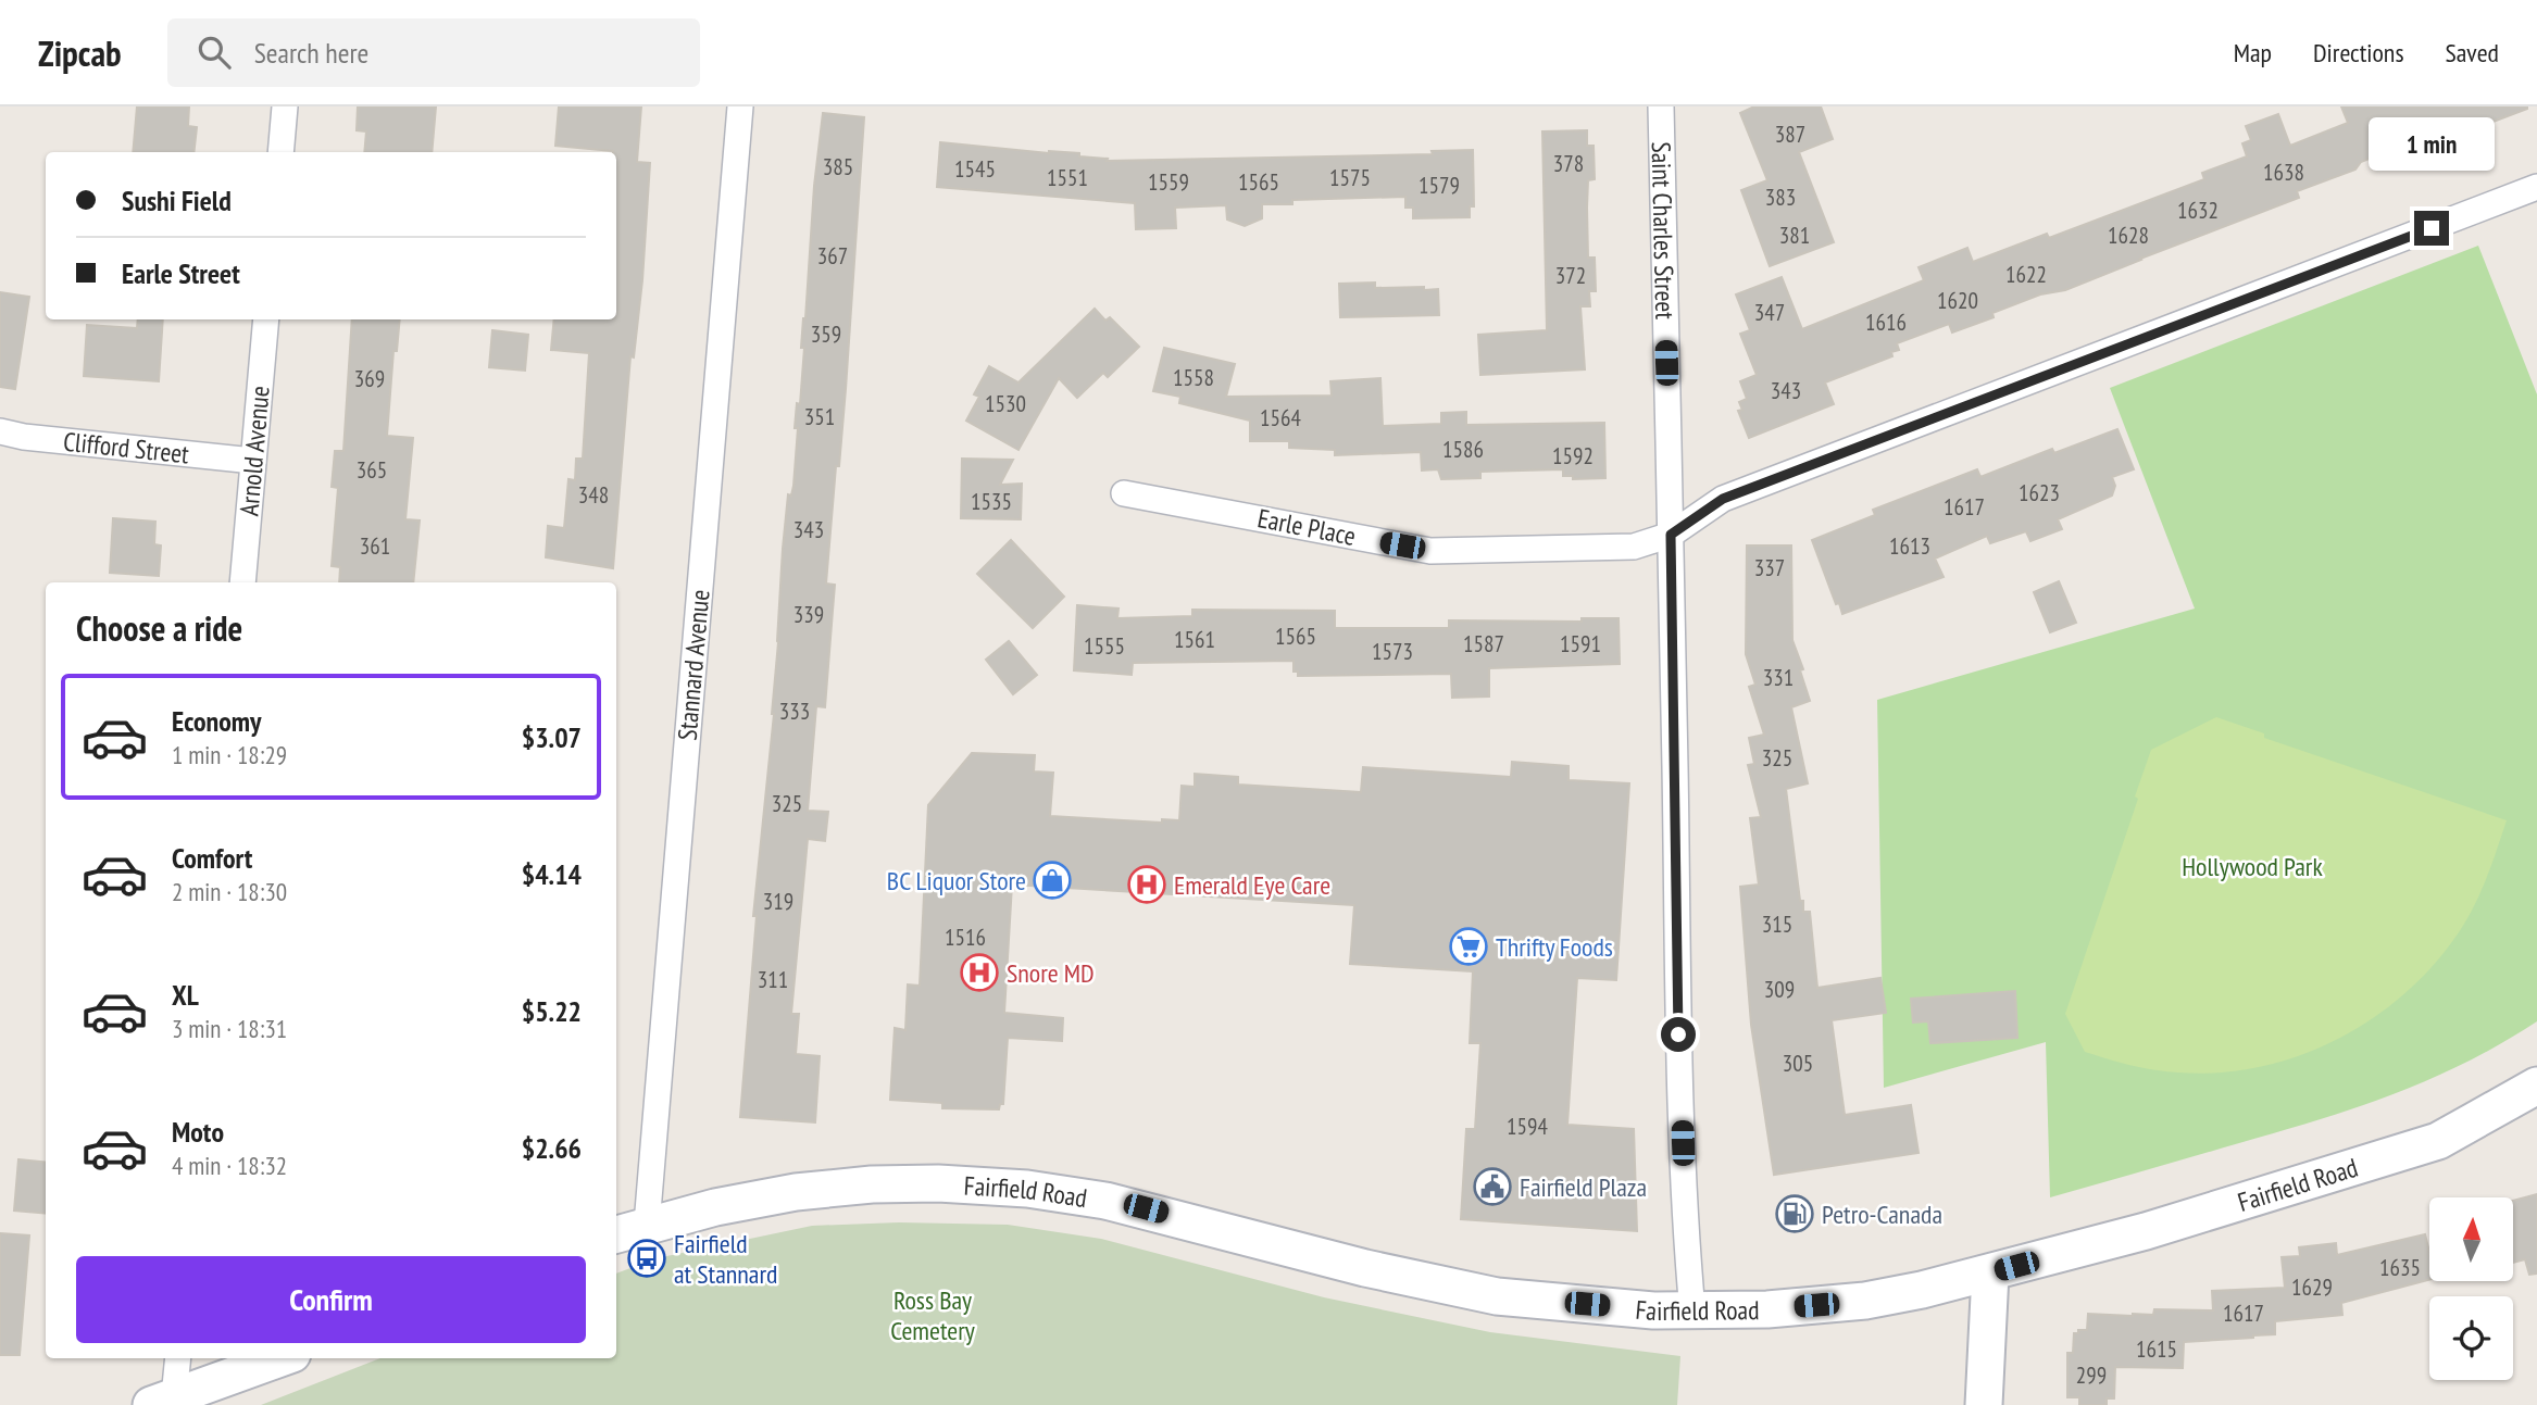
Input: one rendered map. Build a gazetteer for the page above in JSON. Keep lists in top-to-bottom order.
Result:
{
  "streets": {
    "street": [
      "Saint Charles Street",
      "Clifford Street",
      "Arnold Avenue",
      "Earle Place",
      "Stannard Avenue",
      "Fairfield Road"
    ]
  },
  "crossings": [
    ["Saint Charles Street", "Earle Place"],
    ["Saint Charles Street", "Fairfield Road"],
    ["Clifford Street", "Arnold Avenue"],
    ["Stannard Avenue", "Fairfield Road"]
  ],
  "parks": ["Hollywood Park", "Ross Bay Cemetery"],
  "places": {
    "shop": ["BC Liquor Store"],
    "hospital": ["Emerald Eye Care", "Snore MD"],
    "supermarket": ["Thrifty Foods"],
    "public building": ["Fairfield Plaza"],
    "fuel station": ["Petro-Canada"],
    "bus stop": ["Fairfield at Stannard"]
  },
  "house_numbers": [
    "387",
    "378",
    "385",
    "1545",
    "1638",
    "1551",
    "1575",
    "1559",
    "1565",
    "1579",
    "383",
    "1632",
    "381",
    "1628",
    "367",
    "1622",
    "372",
    "1620",
    "347",
    "1616",
    "359",
    "1558",
    "369",
    "343",
    "1530",
    "351",
    "1564",
    "1586",
    "1592",
    "365",
    "1623",
    "348",
    "1535",
    "1617",
    "343",
    "361",
    "1613",
    "337",
    "339",
    "1565",
    "1561",
    "1587",
    "1591",
    "1555",
    "1573",
    "331",
    "333",
    "325",
    "325",
    "319",
    "315",
    "1516",
    "311",
    "309",
    "305",
    "1594",
    "1635",
    "1629",
    "1617",
    "1615",
    "299"
  ],
  "north": "top",
  "page": {
    "header": "Zipcab",
    "search": "Search here",
    "nav": ["Map", "Directions", "Saved"],
    "bubble": "1 min",
    "banner": ["Sushi Field", "Earle Street"],
    "heading": "Choose a ride",
    "list": [
      {
        "name": "Economy",
        "note": "1 min · 18:29",
        "value": "$3.07"
      },
      {
        "name": "Comfort",
        "note": "2 min · 18:30",
        "value": "$4.14"
      },
      {
        "name": "XL",
        "note": "3 min · 18:31",
        "value": "$5.22"
      },
      {
        "name": "Moto",
        "note": "4 min · 18:32",
        "value": "$2.66"
      }
    ],
    "buttons": "Confirm"
  }
}
